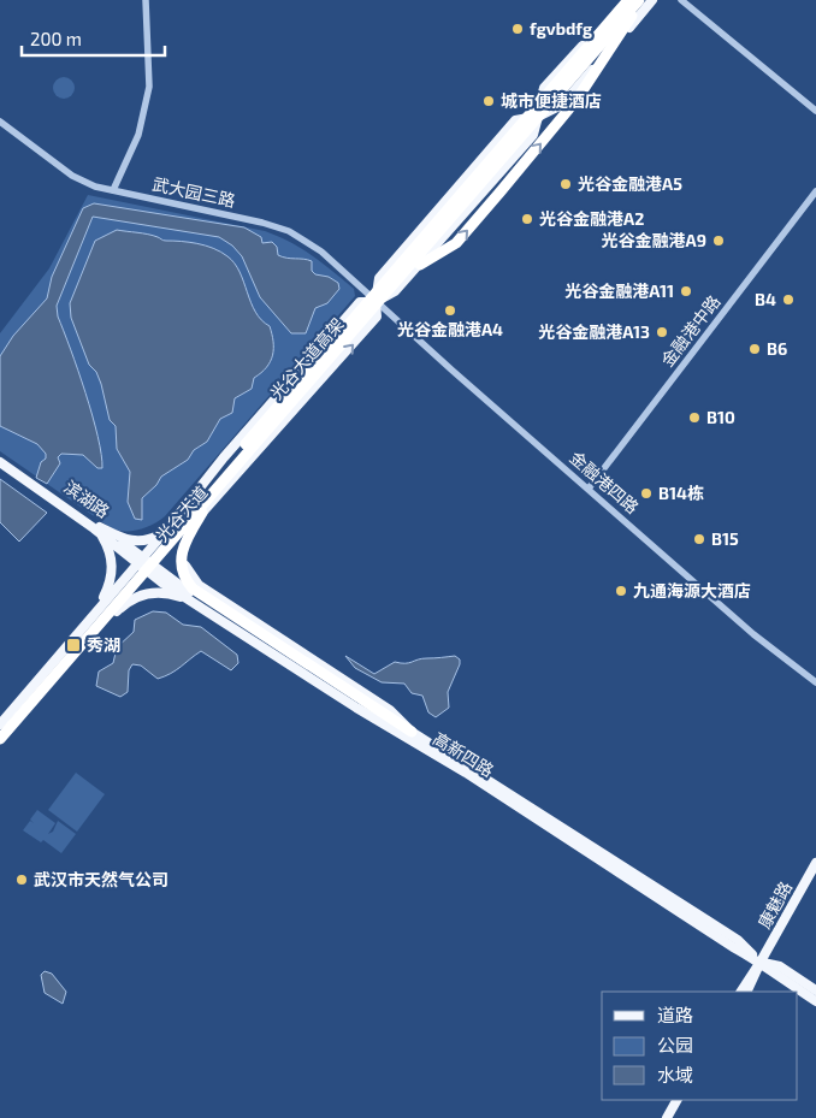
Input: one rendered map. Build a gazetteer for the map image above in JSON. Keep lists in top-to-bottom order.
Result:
{
  "streets": {
    "highway": ["光谷大道高架"],
    "main road": [
      "滨湖路",
      "光谷大道",
      "高新四路",
      "康魅路"
    ],
    "street": ["武大园三路", "金融港中路", "金融港四路"]
  },
  "crossings": [
    ["武大园三路", "金融港四路"],
    ["武大园三路", "光谷大道"],
    ["金融港中路", "金融港四路"],
    ["光谷大道高架", "光谷大道"],
    ["金融港四路", "光谷大道"],
    ["滨湖路", "光谷大道"],
    ["滨湖路", "高新四路"],
    ["光谷大道", "高新四路"],
    ["高新四路", "康魅路"]
  ],
  "places": {
    "other": [
      "fgvbdfg",
      "城市便捷酒店",
      "光谷金融港A5",
      "光谷金融港A2",
      "光谷金融港A9",
      "光谷金融港A11",
      "B4",
      "光谷金融港A4",
      "光谷金融港A13",
      "B6",
      "B10",
      "B14栋",
      "B15",
      "九通海源大酒店",
      "武汉市天然气公司"
    ],
    "transit": ["秀湖"]
  },
  "legend": ["道路", "公园", "水域"],
  "scale_bar": "200 m"
}
